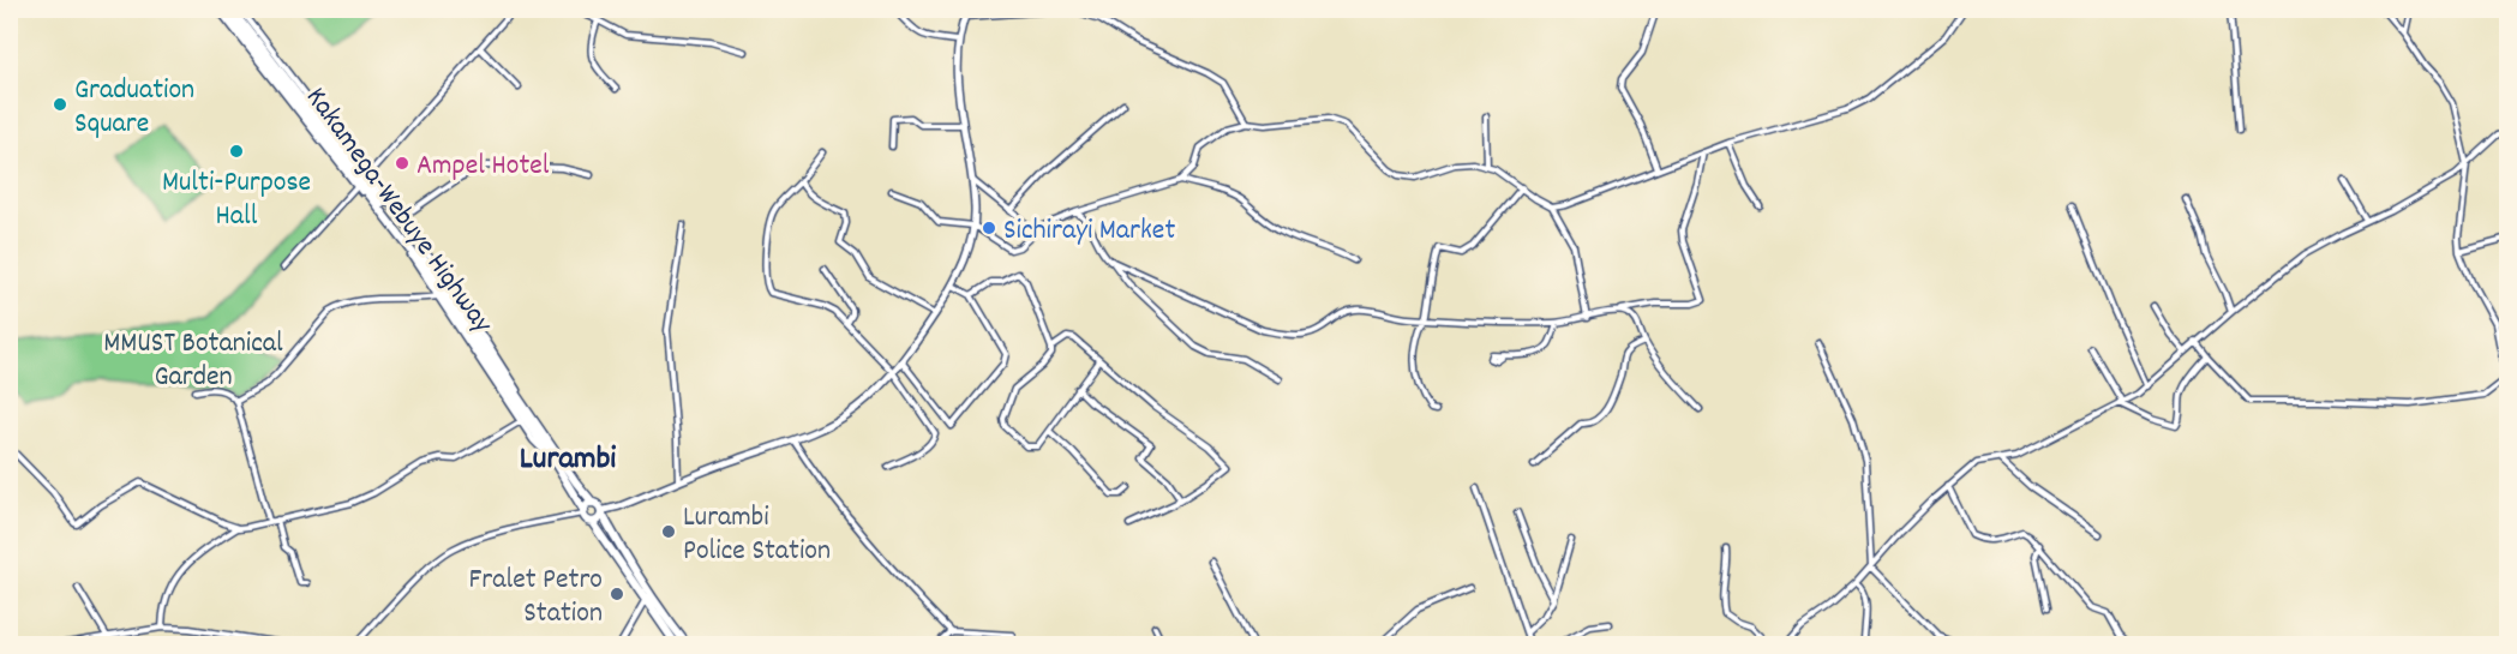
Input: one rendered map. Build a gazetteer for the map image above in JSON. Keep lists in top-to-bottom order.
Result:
{
  "streets": {
    "highway": ["Kakamega-Webuye Highway"]
  },
  "districts": ["Lurambi"],
  "parks": ["MMUST Botanical Garden"],
  "places": [
    "Graduation Square",
    "Multi-Purpose Hall",
    "Ampel Hotel",
    "Sichirayi Market",
    "Lurambi Police Station",
    "Fralet Petro Station"
  ]
}
